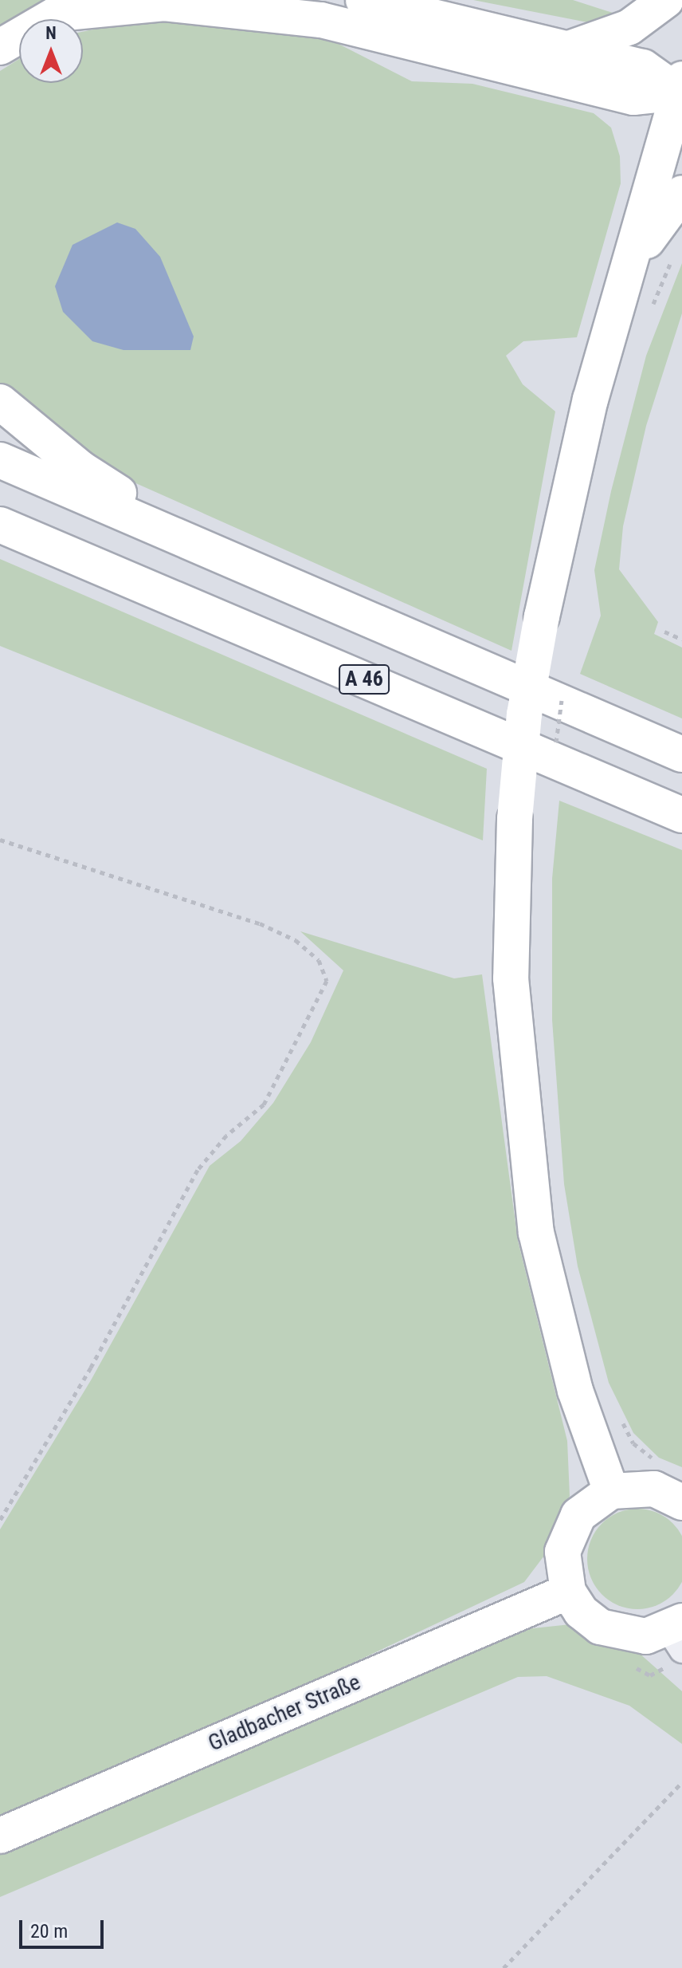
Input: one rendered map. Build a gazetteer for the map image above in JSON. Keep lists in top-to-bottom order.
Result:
{
  "streets": {
    "main road": ["A 46", "Gladbacher Straße"]
  },
  "scale_bar": "20 m",
  "north": "top"
}
